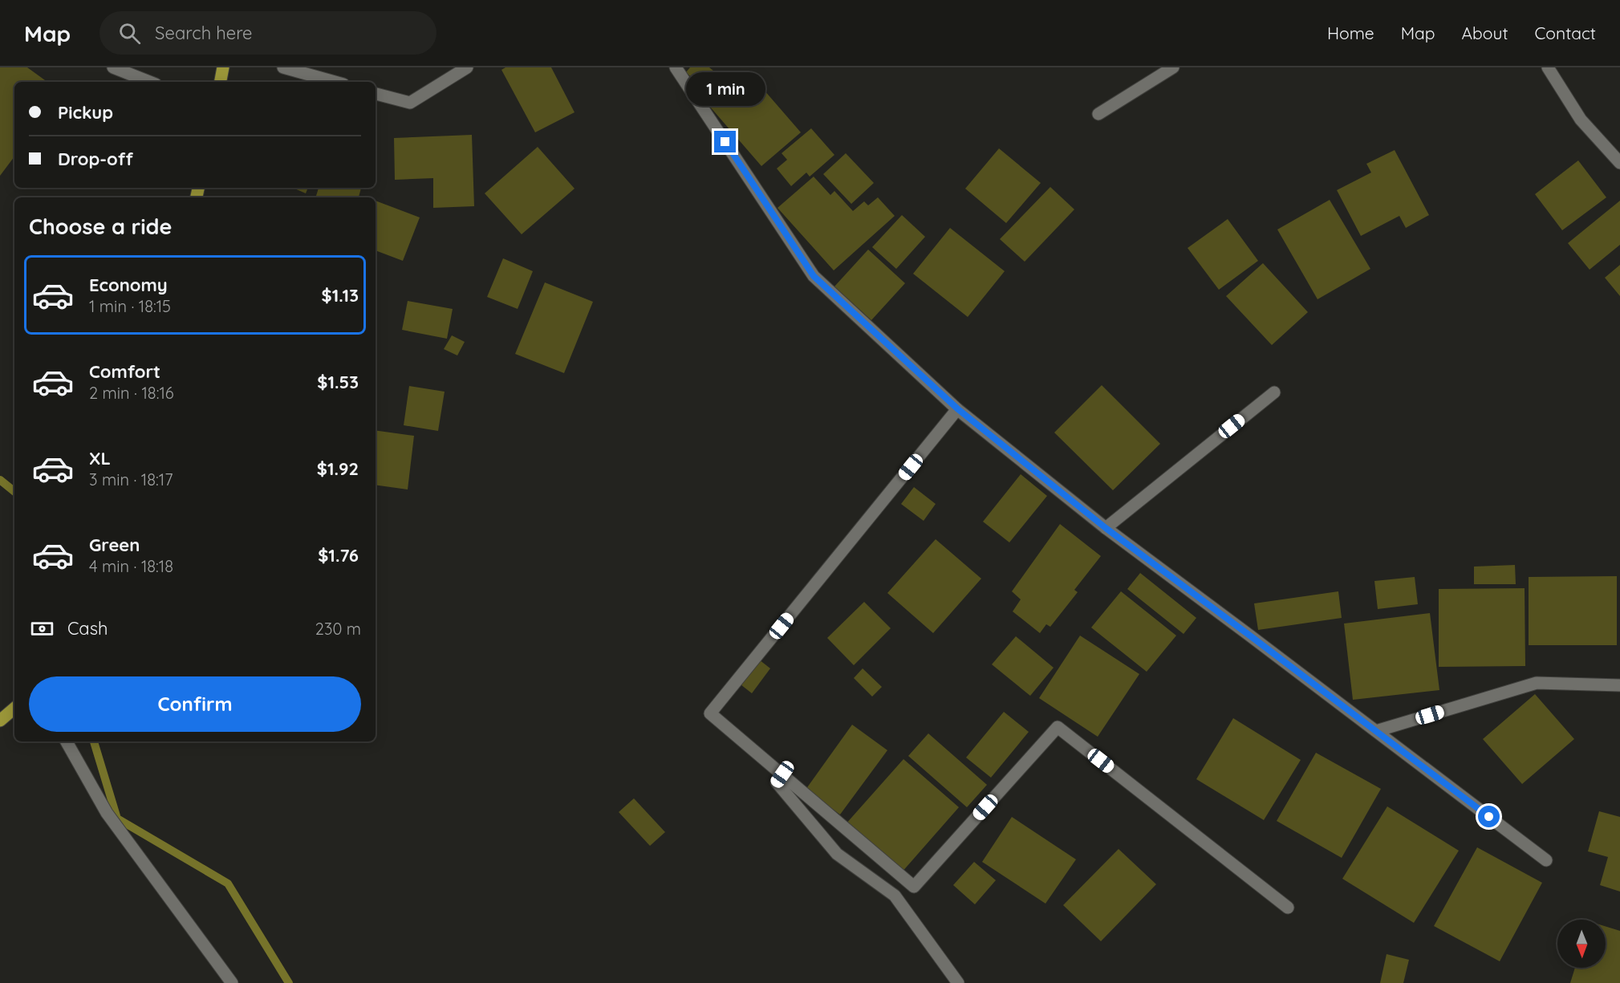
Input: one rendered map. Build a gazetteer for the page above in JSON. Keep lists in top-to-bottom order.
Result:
{
  "north": "bottom",
  "page": {
    "header": "Map",
    "search": "Search here",
    "nav": [
      "Home",
      "Map",
      "About",
      "Contact"
    ],
    "bubble": "1 min",
    "banner": ["Pickup", "Drop-off"],
    "heading": "Choose a ride",
    "list": [
      {
        "name": "Economy",
        "note": "1 min · 18:15",
        "value": "$1.13"
      },
      {
        "name": "Comfort",
        "note": "2 min · 18:16",
        "value": "$1.53"
      },
      {
        "name": "XL",
        "note": "3 min · 18:17",
        "value": "$1.92"
      },
      {
        "name": "Green",
        "note": "4 min · 18:18",
        "value": "$1.76"
      }
    ],
    "pay": ["Cash", "230 m"],
    "buttons": "Confirm"
  }
}
